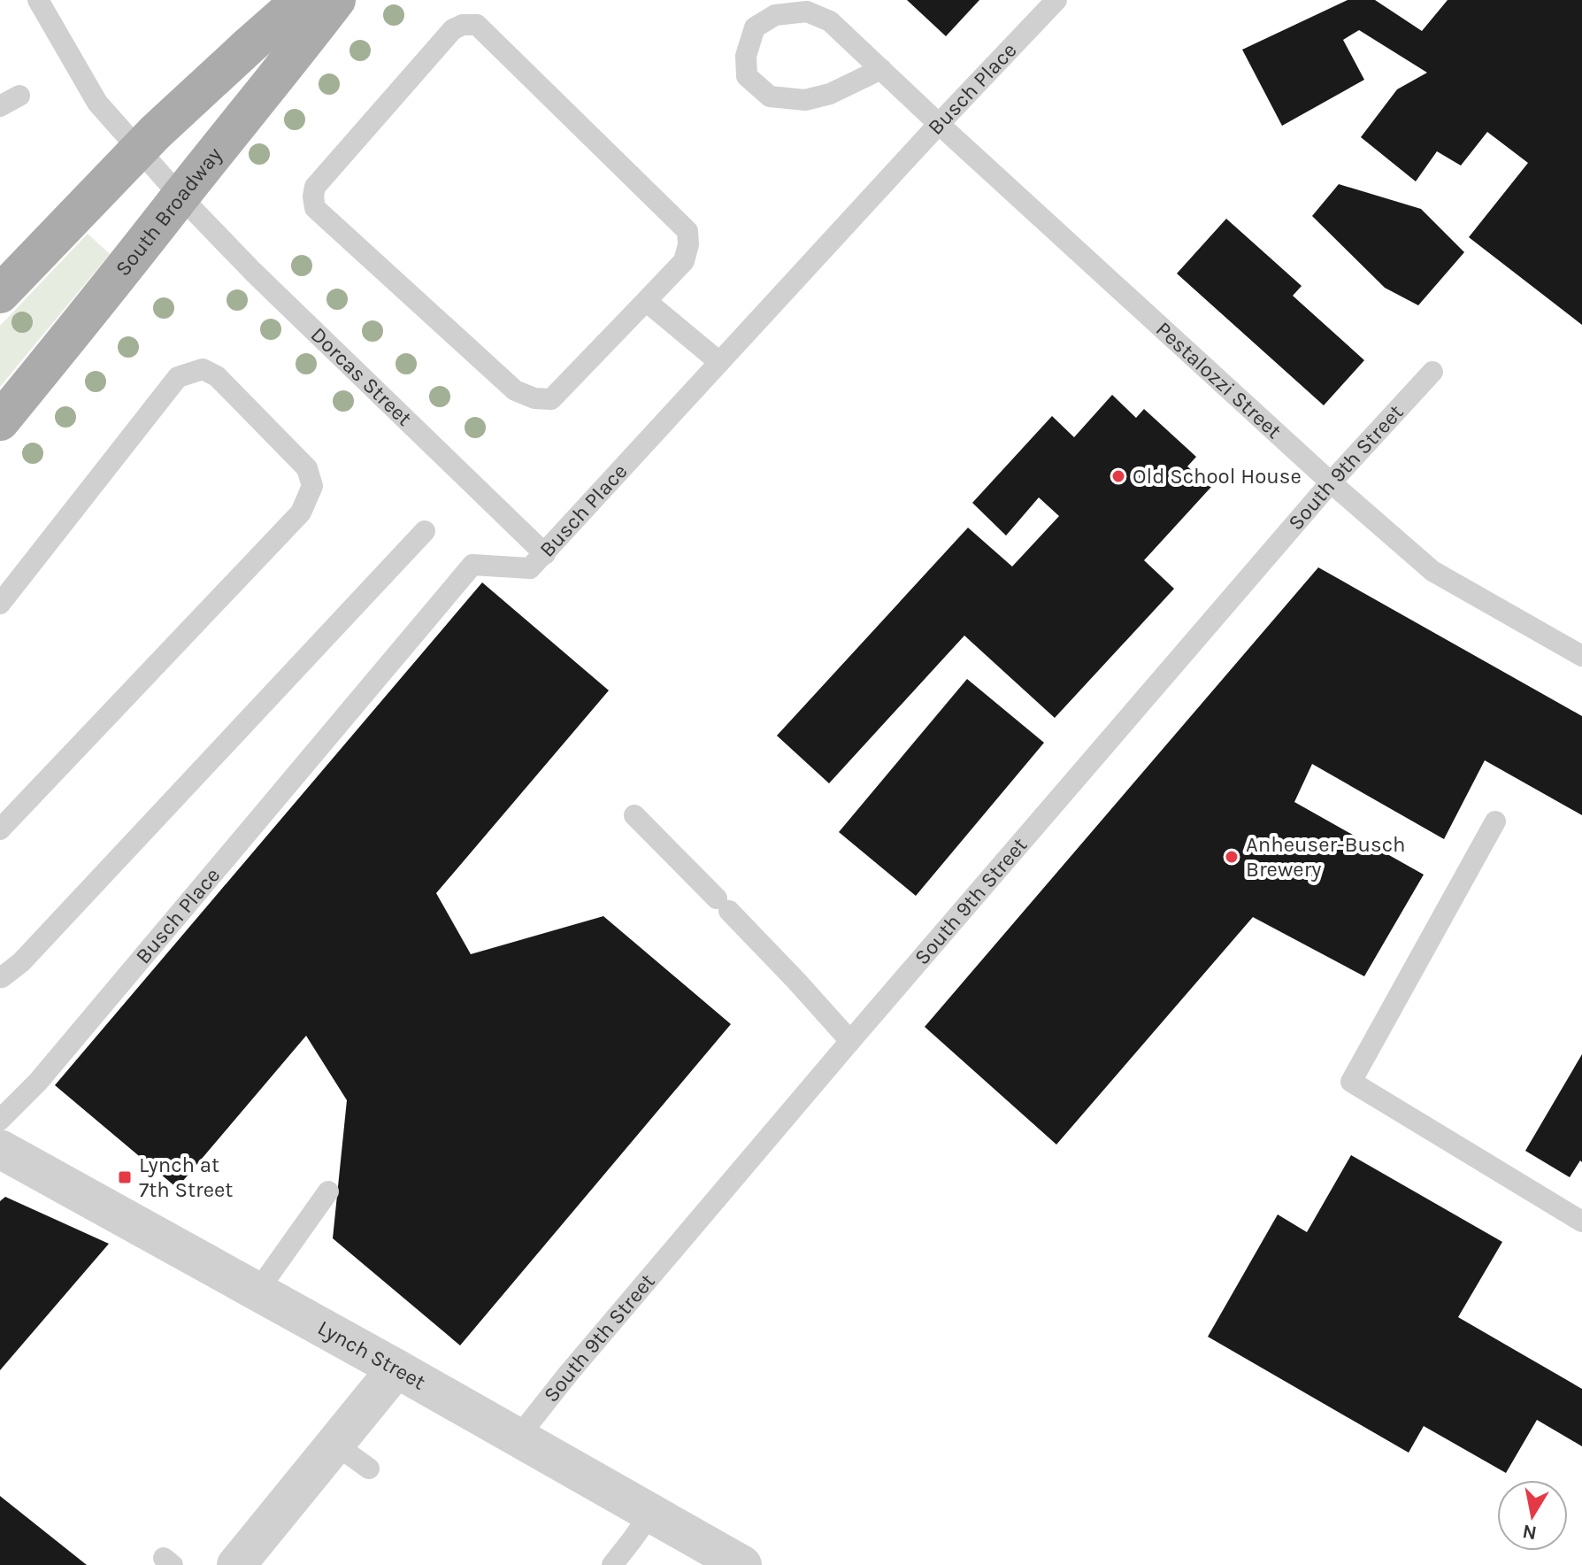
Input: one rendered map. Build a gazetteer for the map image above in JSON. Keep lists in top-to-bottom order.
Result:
{
  "streets": {
    "main road": ["South Broadway"],
    "street": ["Lynch Street"],
    "lane": [
      "Busch Place",
      "Dorcas Street",
      "Pestalozzi Street",
      "South 9th Street"
    ]
  },
  "crossings": [
    ["Busch Place", "Dorcas Street"],
    ["Busch Place", "Pestalozzi Street"],
    ["South Broadway", "Dorcas Street"],
    ["Pestalozzi Street", "South 9th Street"],
    ["South 9th Street", "Lynch Street"]
  ],
  "places": {
    "other": ["Old School House", "Anheuser-Busch Brewery"],
    "transit": ["Lynch at 7th Street"]
  },
  "north": "bottom"
}
